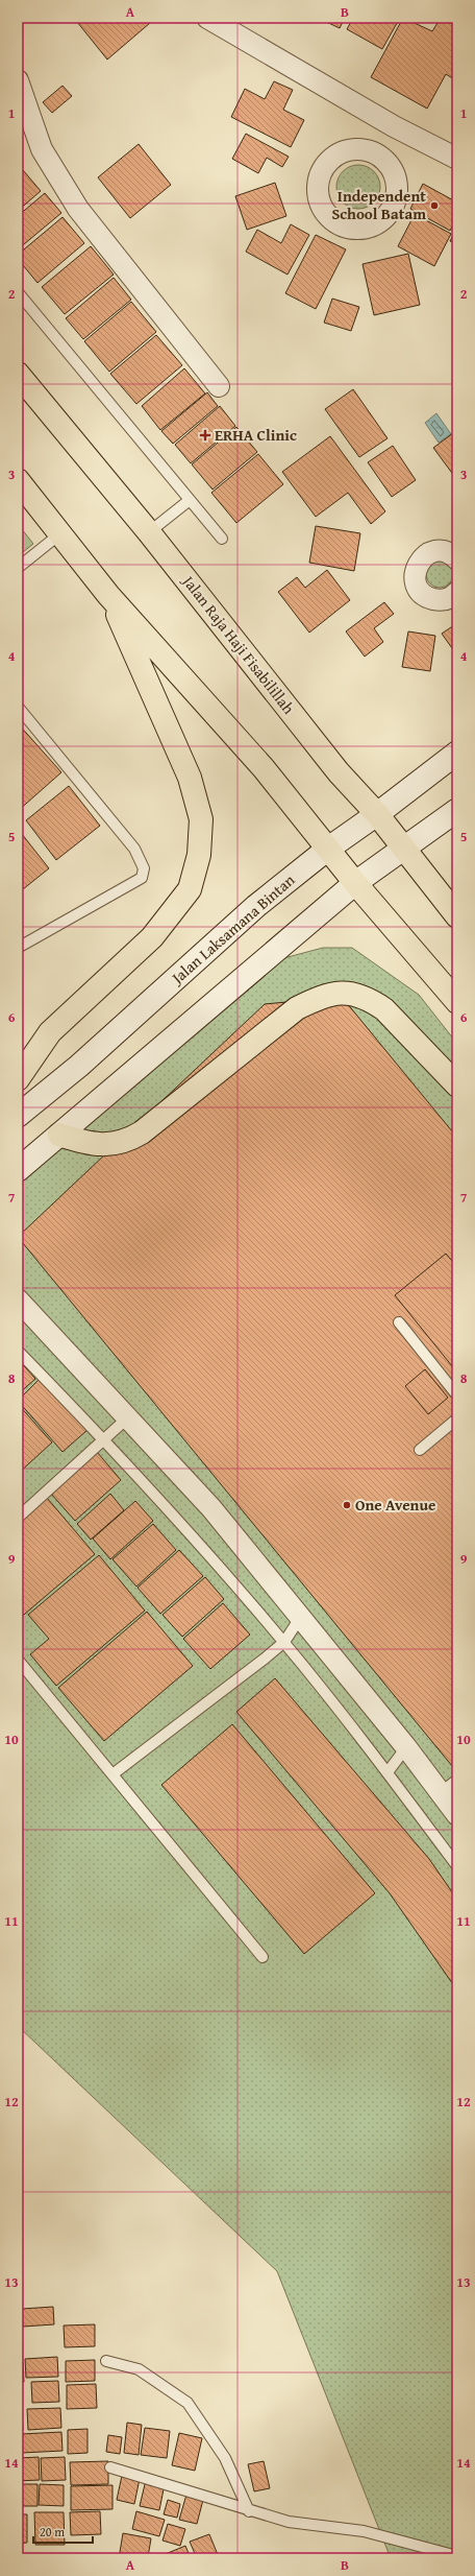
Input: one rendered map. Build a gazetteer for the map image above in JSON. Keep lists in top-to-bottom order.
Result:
{
  "streets": {
    "main road": ["Jalan Raja Haji Fisabilillah", "Jalan Laksamana Bintan"]
  },
  "crossings": [
    ["Jalan Raja Haji Fisabilillah", "Jalan Laksamana Bintan"]
  ],
  "places": {
    "other": ["Independent School Batam", "One Avenue"],
    "health": ["ERHA Clinic"]
  },
  "scale_bar": "20 m",
  "grid": {
    "columns": ["A", "B"],
    "rows": [
      "1",
      "2",
      "3",
      "4",
      "5",
      "6",
      "7",
      "8",
      "9",
      "10",
      "11",
      "12",
      "13",
      "14"
    ]
  }
}
